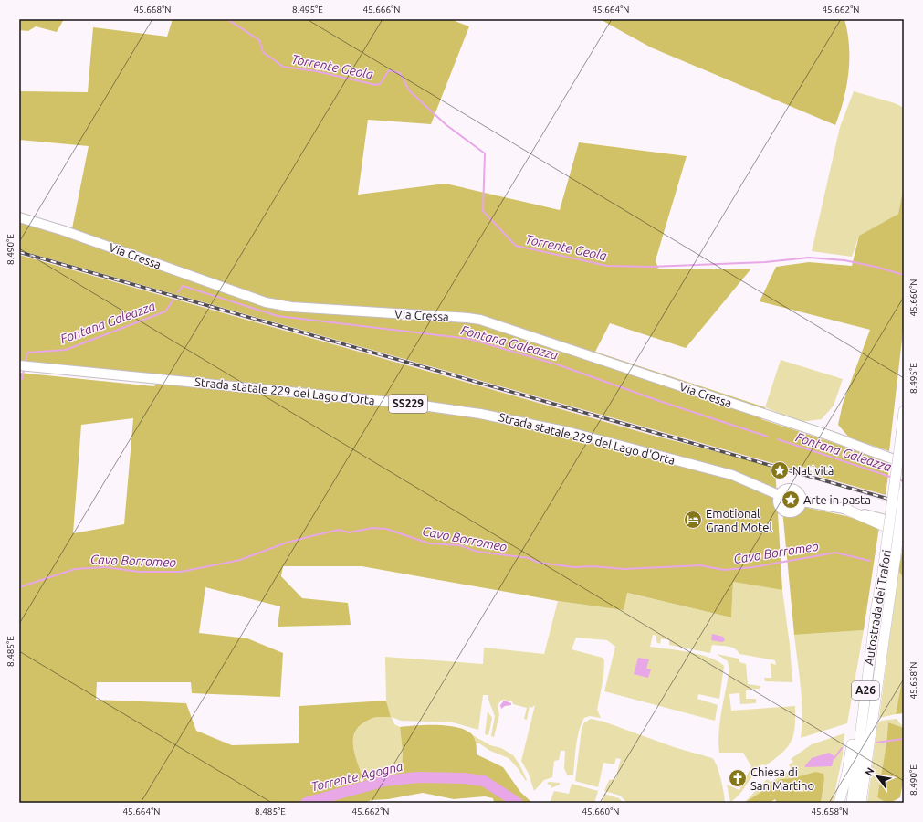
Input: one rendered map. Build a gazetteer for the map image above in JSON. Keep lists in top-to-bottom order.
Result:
{
  "streets": {
    "highway": ["Autostrada dei Trafori", "A26"],
    "main road": ["Via Cressa", "Strada statale 229 del Lago d'Orta", "SS229"]
  },
  "water": [
    "Torrente Geola",
    "Fontana Galeazza",
    "Cavo Borromeo",
    "Torrente Agogna"
  ],
  "places": {
    "place": ["Natività", "Arte in pasta"],
    "hotel": ["Emotional Grand Motel"],
    "church": ["Chiesa di San Martino"]
  },
  "north": "top left",
  "coordinates": [
    "45.668°N",
    "8.495°E",
    "45.666°N",
    "45.664°N",
    "45.662°N",
    "8.490°E",
    "45.660°N",
    "8.485°E",
    "45.658°N"
  ]
}
